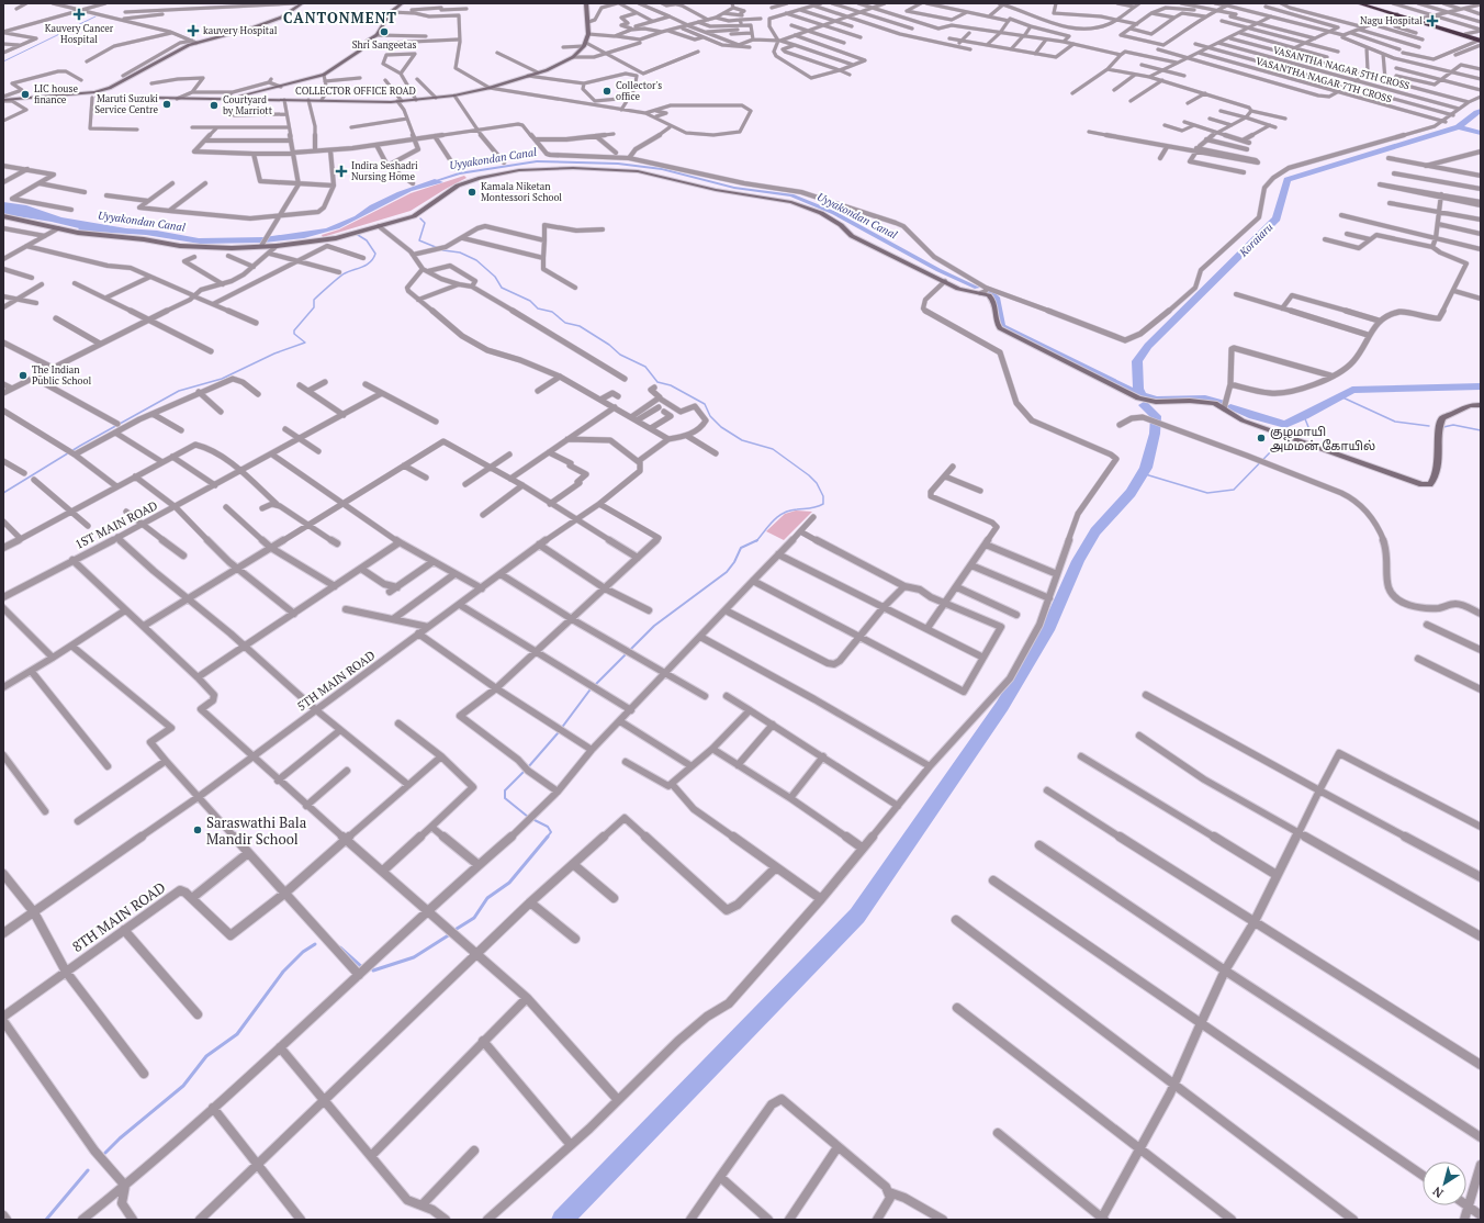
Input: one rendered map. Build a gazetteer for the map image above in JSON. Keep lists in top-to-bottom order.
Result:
{
  "streets": {
    "street": [
      "VASANTHA NAGAR 5TH CROSS",
      "VASANTHA NAGAR 7TH CROSS",
      "COLLECTOR OFFICE ROAD",
      "1ST MAIN ROAD",
      "5TH MAIN ROAD",
      "8TH MAIN ROAD"
    ]
  },
  "districts": ["CANTONMENT"],
  "water": ["Uyyakondan Canal", "Koraiaru"],
  "places": {
    "health": [
      "Kauvery Cancer Hospital",
      "Nagu Hospital",
      "kauvery Hospital",
      "Indira Seshadri Nursing Home"
    ],
    "other": [
      "Shri Sangeetas",
      "Collector's office",
      "LIC house finance",
      "Maruti Suzuki Service Centre",
      "Courtyard by Marriott",
      "Kamala Niketan Montessori School",
      "The Indian Public School",
      "குழமாயி அம்மன் கோயில்",
      "Saraswathi Bala Mandir School"
    ]
  },
  "north": "bottom left"
}
